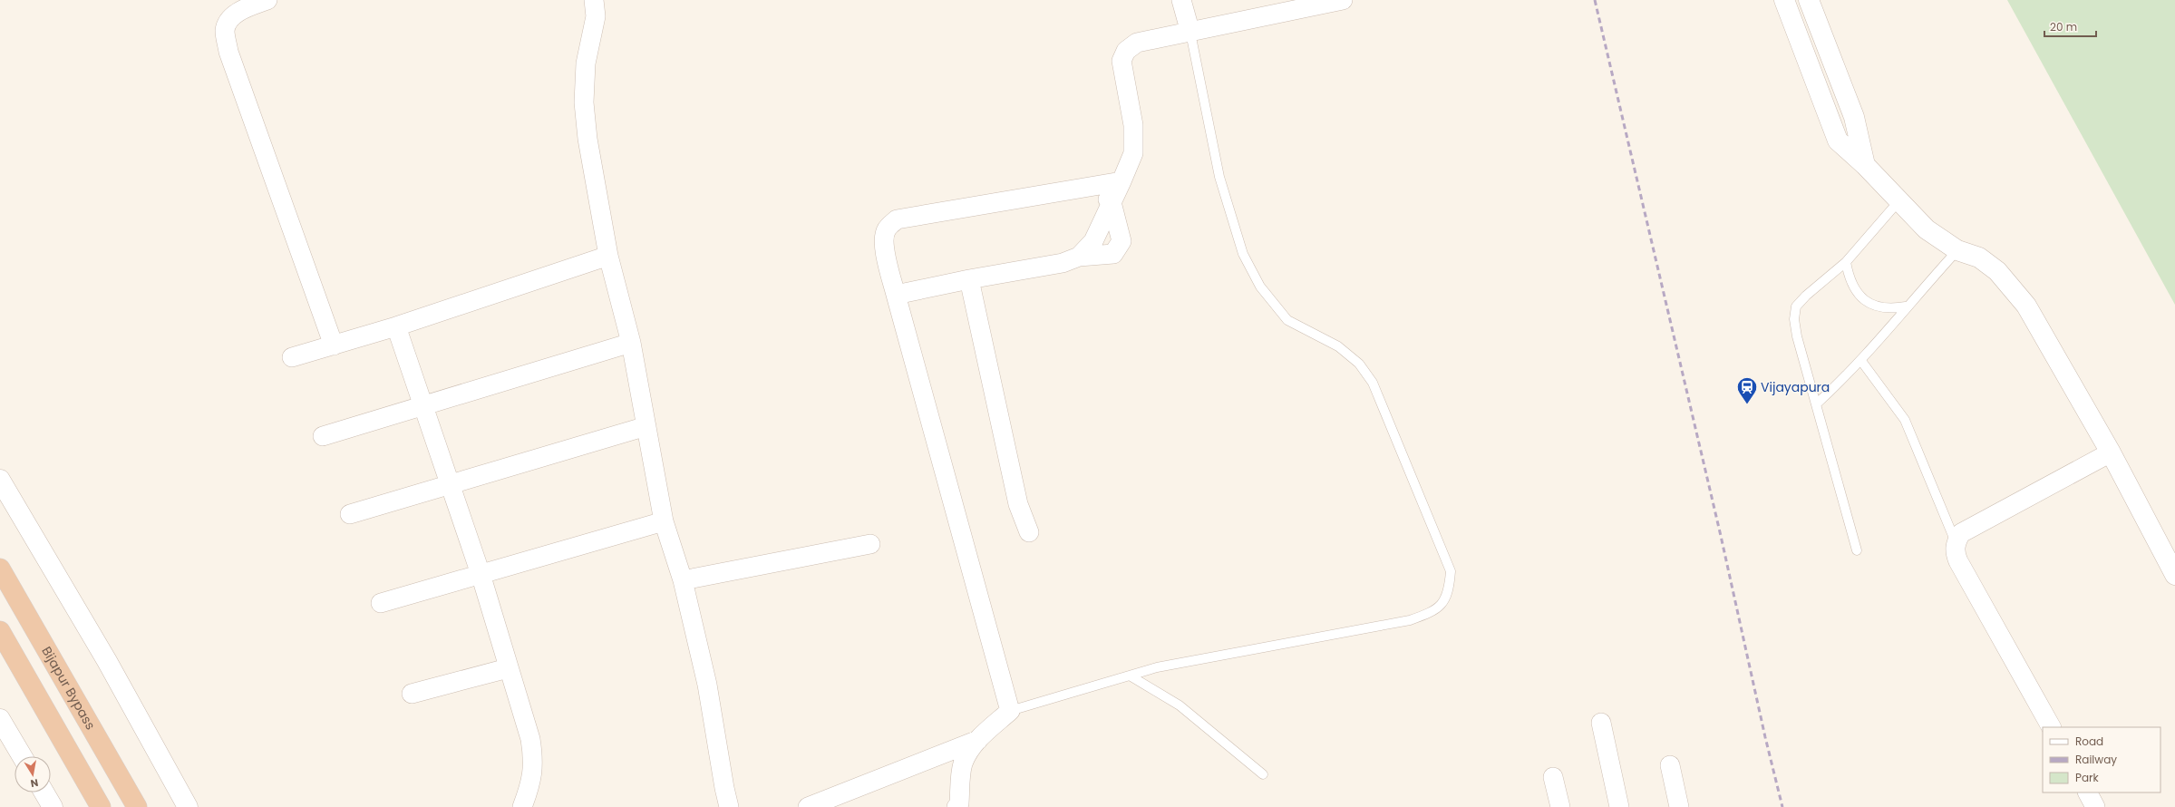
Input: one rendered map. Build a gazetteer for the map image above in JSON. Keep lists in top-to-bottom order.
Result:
{
  "streets": {
    "highway": ["Bijapur Bypass"]
  },
  "places": {
    "station": ["Vijayapura"]
  },
  "legend": ["Road", "Railway", "Park"],
  "scale_bar": "20 m",
  "north": "bottom"
}
